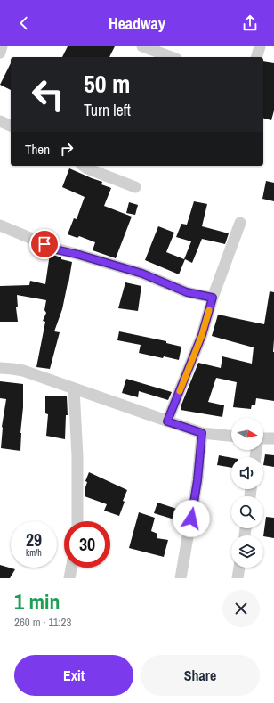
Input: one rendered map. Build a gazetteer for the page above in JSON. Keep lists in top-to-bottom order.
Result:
{
  "north": "right",
  "page": {
    "header": "Headway",
    "turn": ["50 m", "Turn left"],
    "then": "Then",
    "speed": "29 km/h",
    "limit": "30",
    "heading": ["1 min", "260 m · 11:23"],
    "buttons": ["Exit", "Share"]
  }
}
